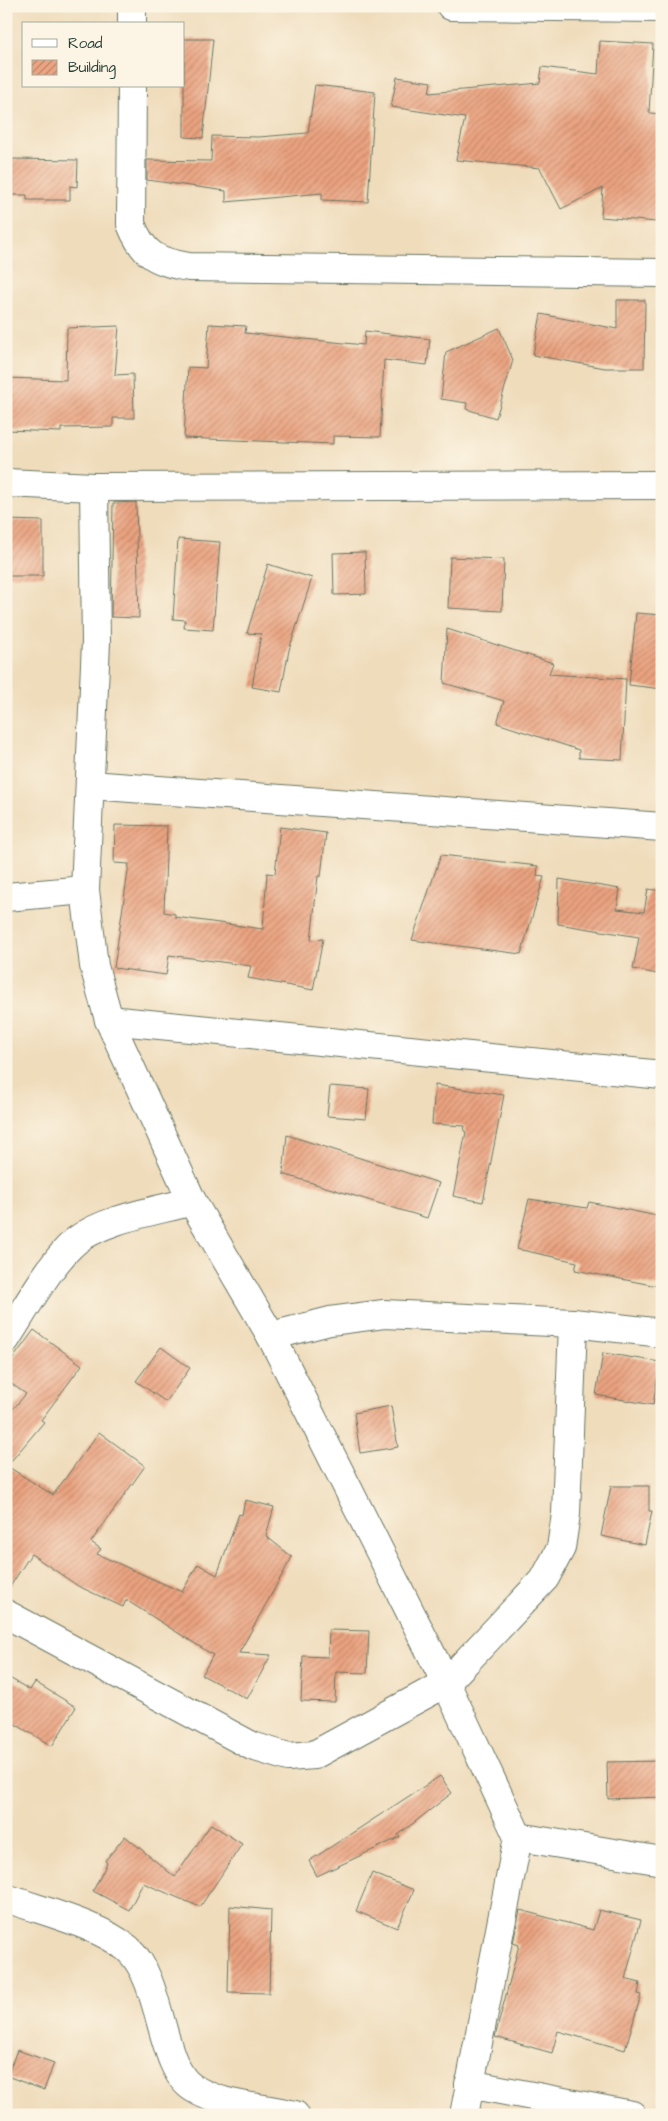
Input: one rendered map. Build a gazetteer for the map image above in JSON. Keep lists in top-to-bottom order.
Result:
{
  "legend": ["Road", "Building"]
}
